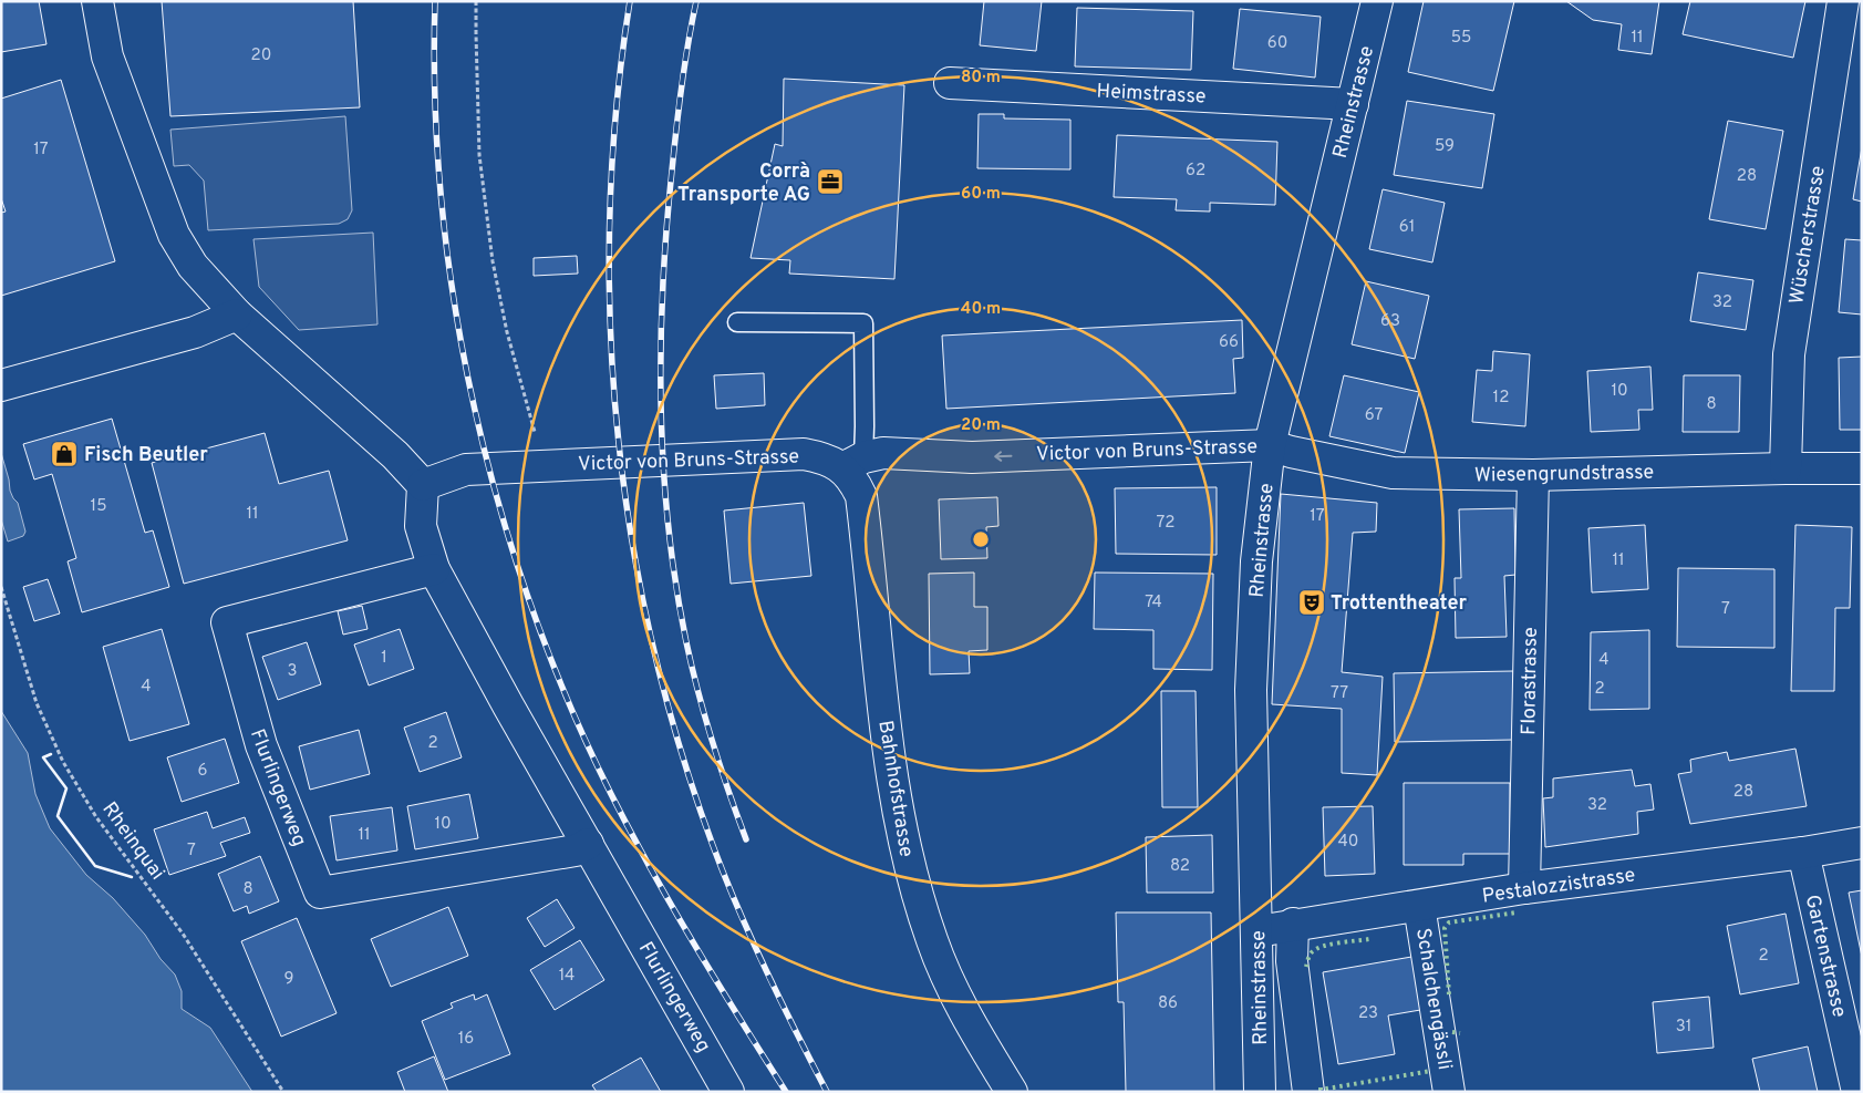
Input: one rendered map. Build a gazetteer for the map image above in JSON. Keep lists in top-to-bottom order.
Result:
{
  "streets": {
    "street": [
      "Heimstrasse",
      "Rheinstrasse",
      "Wüscherstrasse",
      "Victor von Bruns-Strasse",
      "Wiesengrundstrasse",
      "Florastrasse",
      "Flurlingerweg",
      "Bahnhofstrasse",
      "Pestalozzistrasse",
      "Gartenstrasse",
      "Schalchengässli"
    ],
    "path": ["Rheinquai"]
  },
  "crossings": [
    ["Heimstrasse", "Rheinstrasse"],
    ["Rheinstrasse", "Victor von Bruns-Strasse"],
    ["Rheinstrasse", "Wiesengrundstrasse"],
    ["Rheinstrasse", "Pestalozzistrasse"],
    ["Wüscherstrasse", "Wiesengrundstrasse"],
    ["Victor von Bruns-Strasse", "Wiesengrundstrasse"],
    ["Victor von Bruns-Strasse", "Flurlingerweg"],
    ["Victor von Bruns-Strasse", "Bahnhofstrasse"],
    ["Wiesengrundstrasse", "Florastrasse"],
    ["Florastrasse", "Pestalozzistrasse"],
    ["Pestalozzistrasse", "Gartenstrasse"],
    ["Pestalozzistrasse", "Schalchengässli"]
  ],
  "one_way": ["Victor von Bruns-Strasse"],
  "places": {
    "office": ["Corrà Transporte AG"],
    "shop": ["Fisch Beutler"],
    "theatre": ["Trottentheater"]
  },
  "house_numbers": [
    "55",
    "11",
    "60",
    "20",
    "59",
    "17",
    "62",
    "28",
    "61",
    "32",
    "63",
    "66",
    "10",
    "12",
    "8",
    "67",
    "15",
    "11",
    "17",
    "72",
    "11",
    "74",
    "7",
    "1",
    "4",
    "3",
    "4",
    "2",
    "77",
    "2",
    "6",
    "28",
    "32",
    "10",
    "11",
    "40",
    "7",
    "82",
    "8",
    "2",
    "14",
    "9",
    "86",
    "23",
    "31",
    "16"
  ],
  "rings": [
    "80 m",
    "60 m",
    "40 m",
    "20 m"
  ]
}
